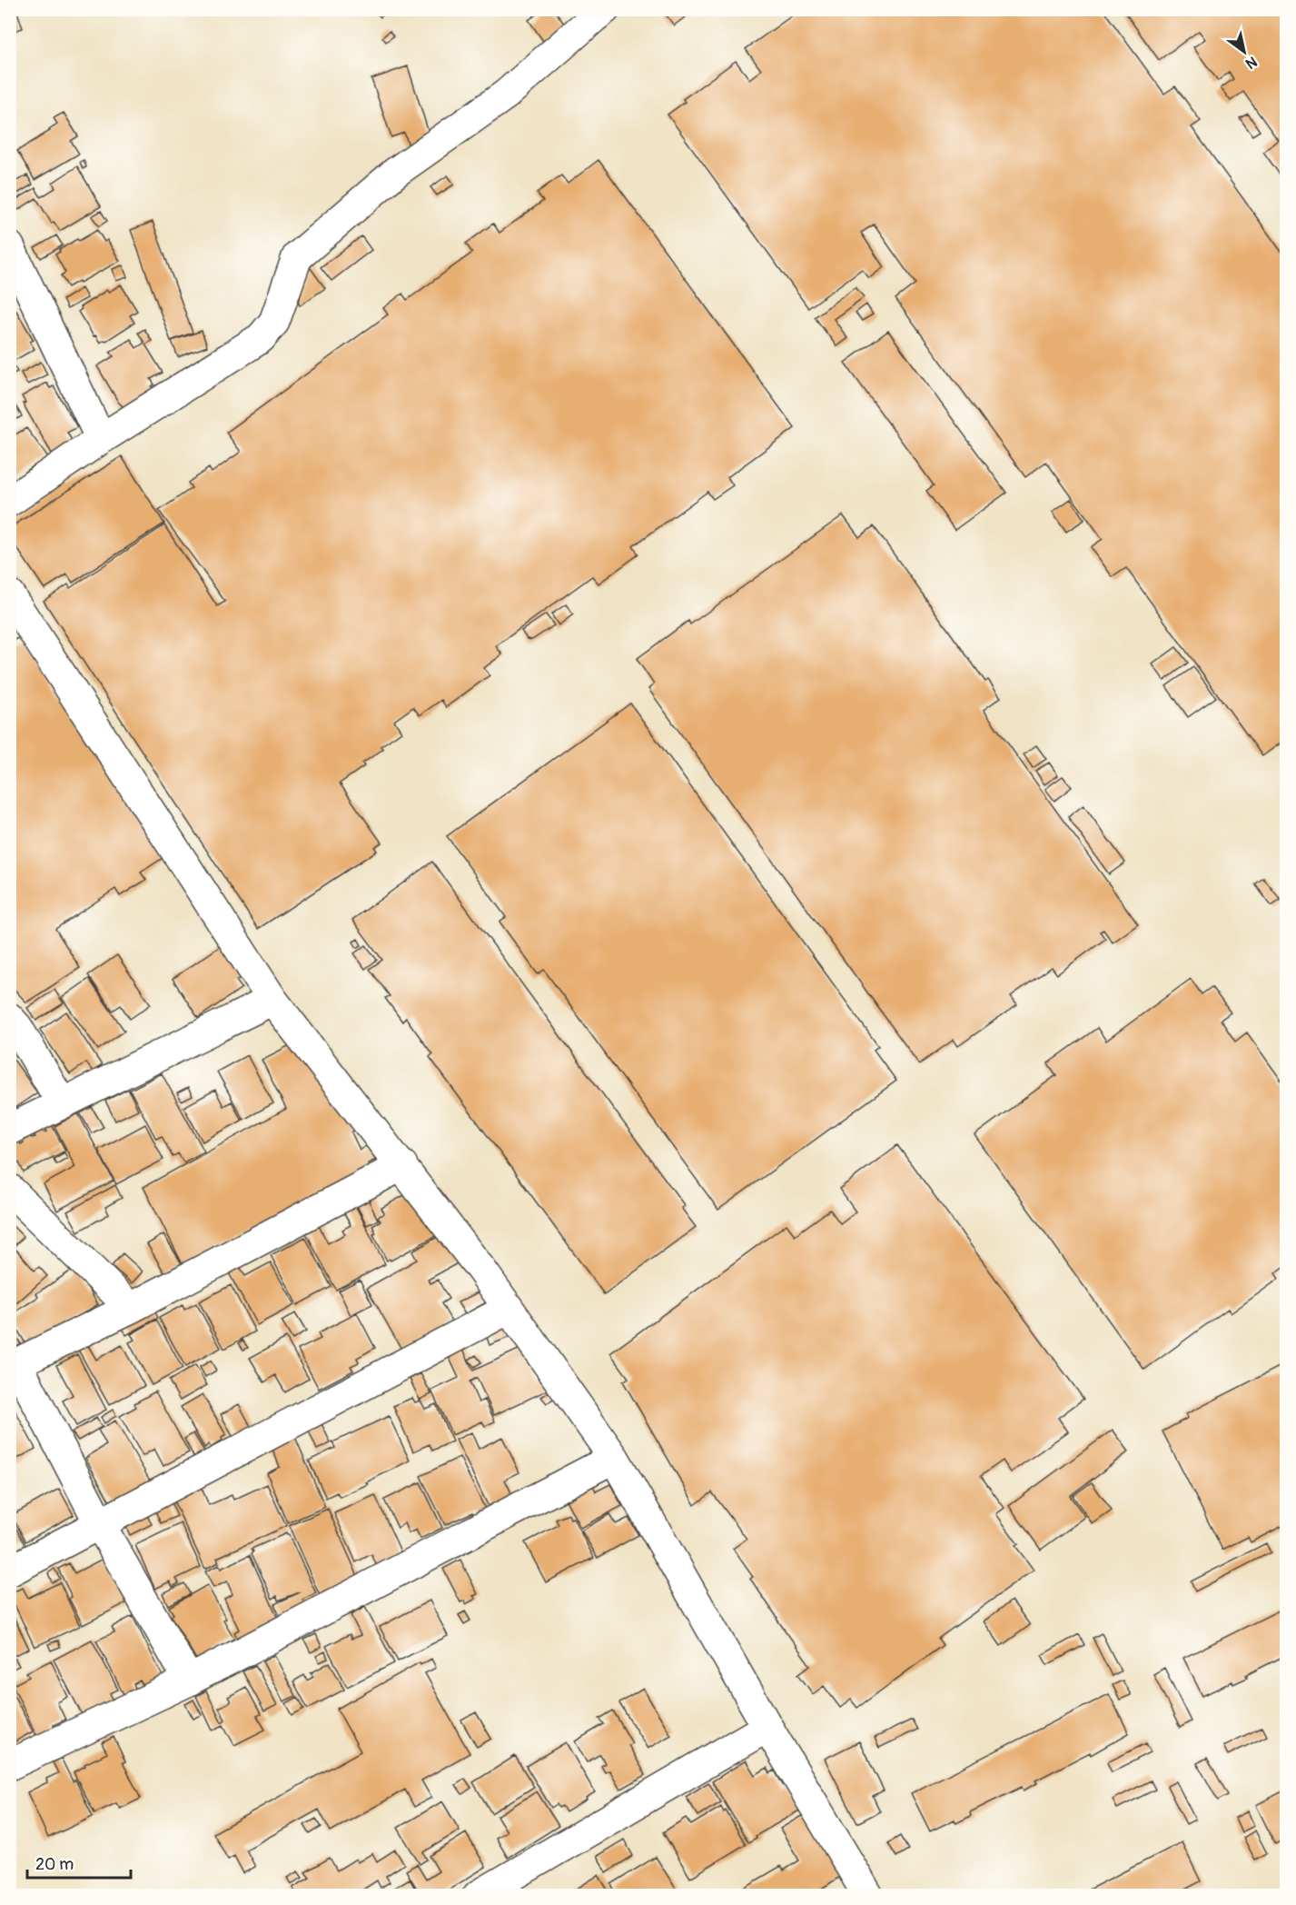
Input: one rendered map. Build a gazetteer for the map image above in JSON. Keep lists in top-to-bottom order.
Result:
{
  "scale_bar": "20 m",
  "north": "bottom right"
}
